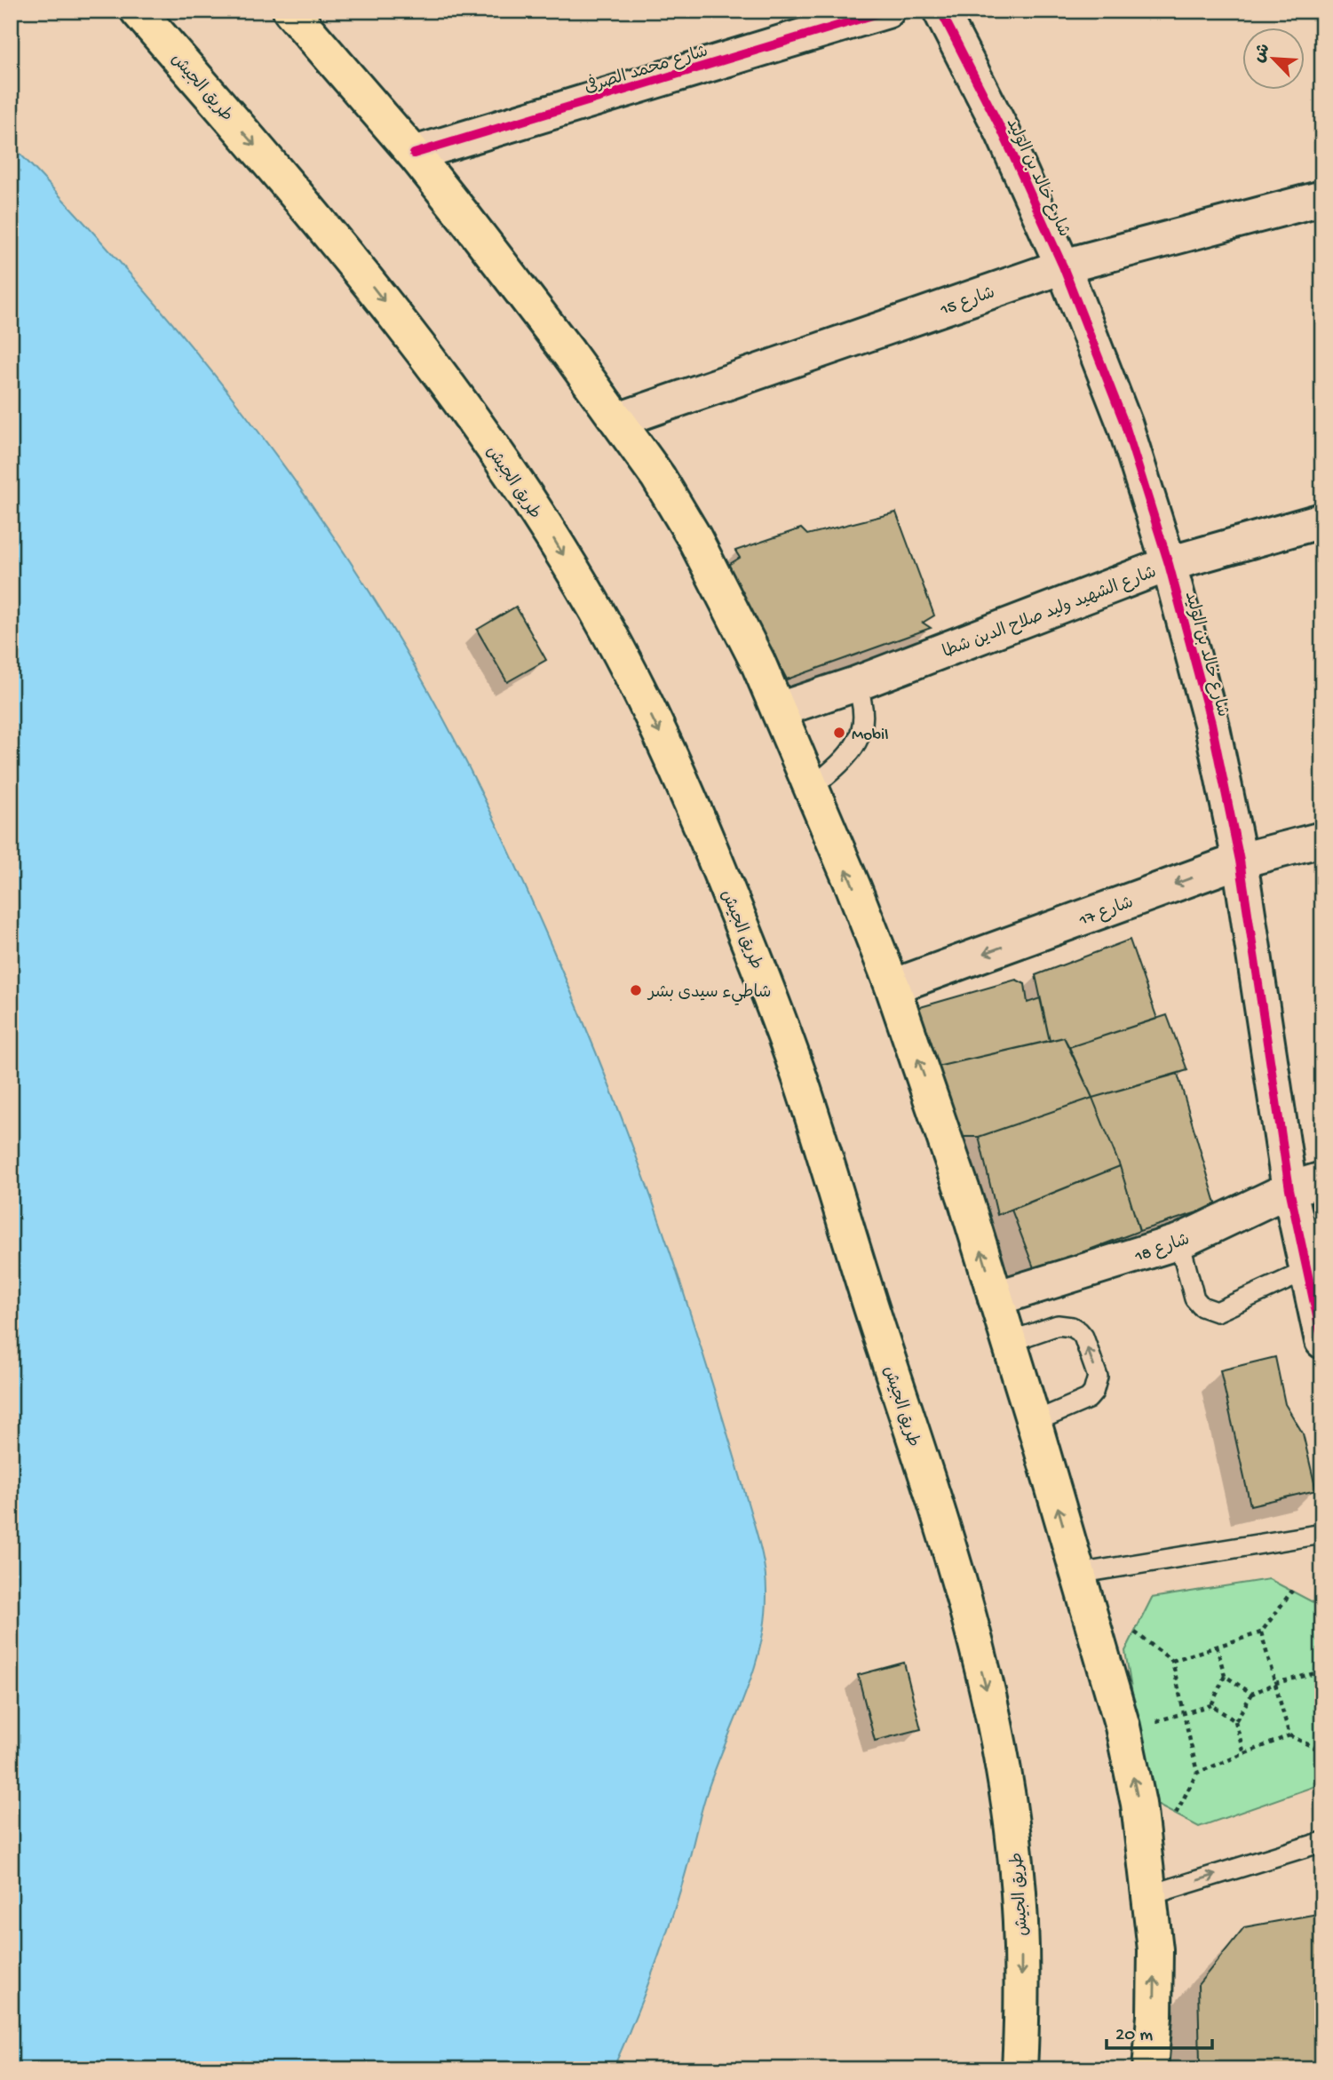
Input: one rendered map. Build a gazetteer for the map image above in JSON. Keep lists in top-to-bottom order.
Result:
{
  "streets": {
    "highway": ["طريق الجيش"],
    "street": [
      "شارع محمد الصرفى",
      "شارع خالد بن الوليد",
      "شارع 15",
      "شارع الشهيد وليد صلاح الدين شطا",
      "شارع 17",
      "شارع 18"
    ]
  },
  "crossings": [
    ["شارع خالد بن الوليد", "شارع 15"],
    ["شارع خالد بن الوليد", "شارع الشهيد وليد صلاح الدين شطا"],
    ["شارع خالد بن الوليد", "شارع 17"],
    ["شارع خالد بن الوليد", "شارع 18"]
  ],
  "one_way": ["شارع 17"],
  "places": ["Mobil", "شاطيء سيدى بشر"],
  "scale_bar": "20 m",
  "north": "top left"
}
